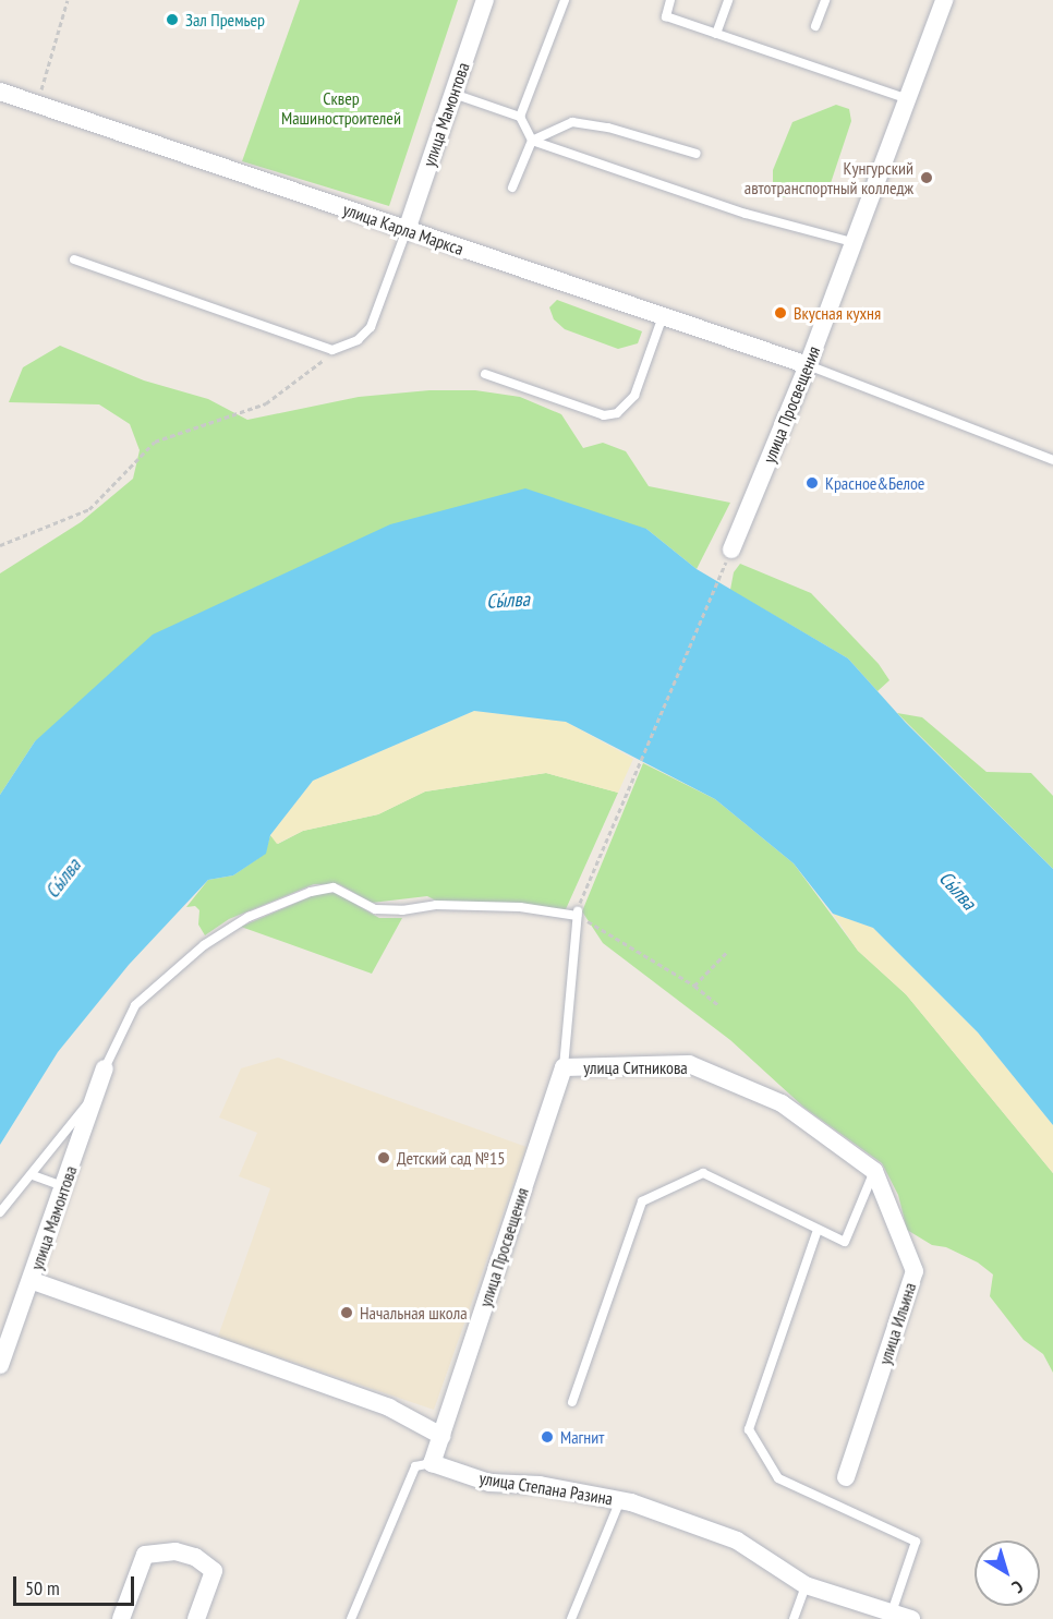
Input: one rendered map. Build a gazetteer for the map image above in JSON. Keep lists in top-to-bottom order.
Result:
{
  "streets": {
    "street": [
      "улица Мамонтова",
      "улица Карла Маркса",
      "улица Просвещения",
      "улица Ситникова",
      "улица Ильина",
      "улица Степана Разина"
    ]
  },
  "crossings": [
    ["улица Мамонтова", "улица Карла Маркса"],
    ["улица Карла Маркса", "улица Просвещения"],
    ["улица Просвещения", "улица Ситникова"],
    ["улица Просвещения", "улица Степана Разина"],
    ["улица Ситникова", "улица Ильина"]
  ],
  "water": ["Сы́лва"],
  "parks": ["Сквер Машиностроителей"],
  "places": [
    "Зал Премьер",
    "Кунгурский автотранспортный колледж",
    "Вкусная кухня",
    "Красное&Белое",
    "Детский сад №15",
    "Начальная школа",
    "Магнит"
  ],
  "scale_bar": "50 m",
  "north": "bottom right"
}
